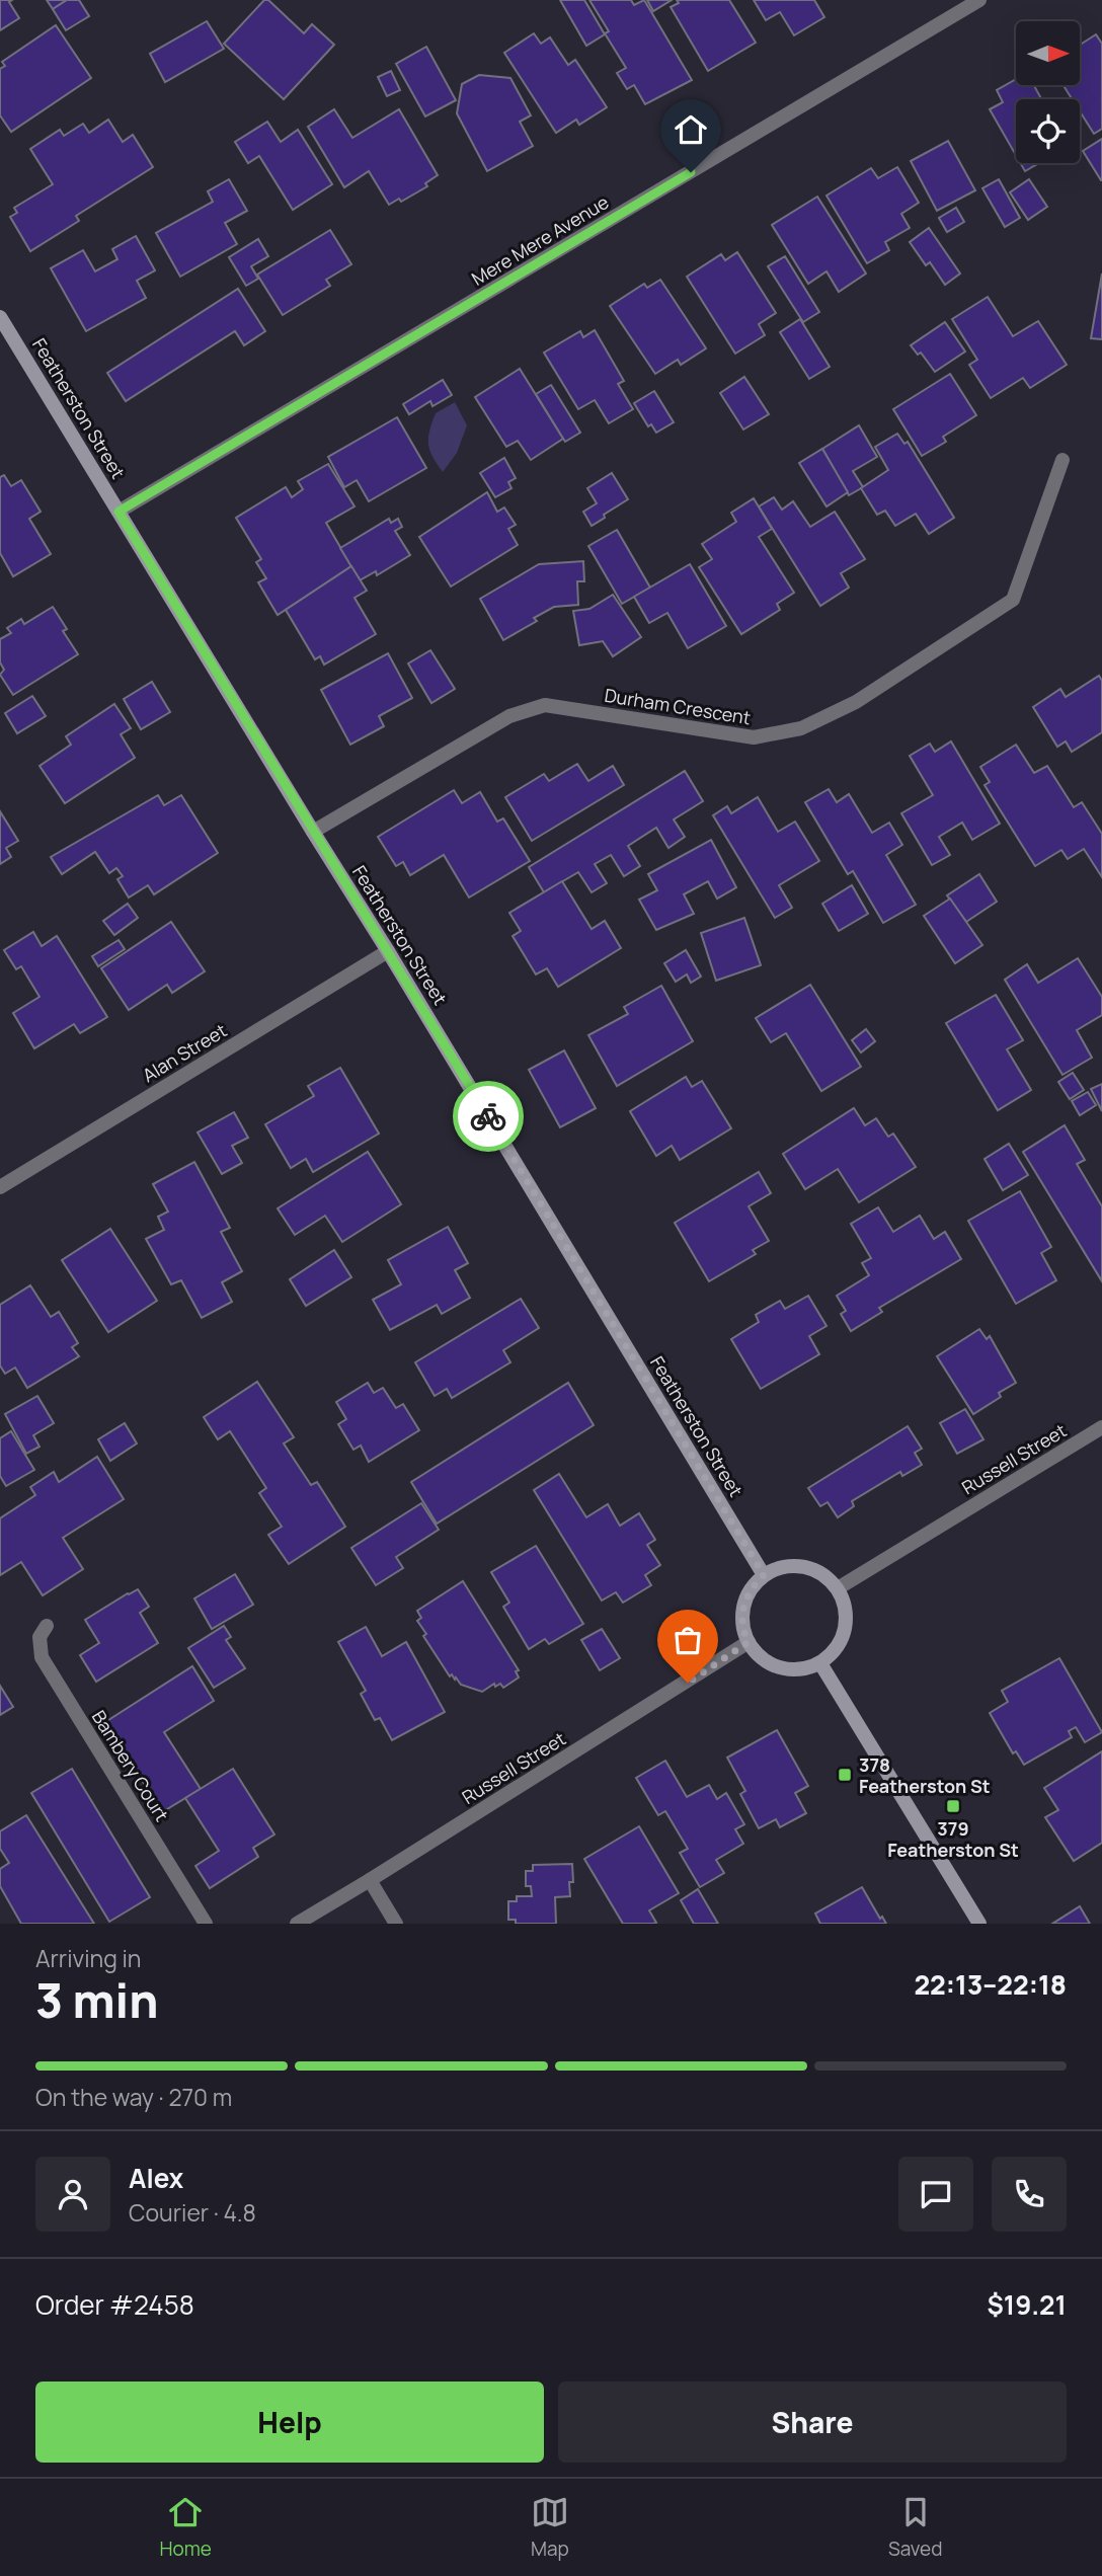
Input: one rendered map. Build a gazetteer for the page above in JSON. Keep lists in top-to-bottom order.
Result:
{
  "streets": {
    "main road": ["Featherston Street"],
    "street": [
      "Mere Mere Avenue",
      "Durham Crescent",
      "Alan Street",
      "Russell Street",
      "Bambery Court"
    ]
  },
  "crossings": [
    ["Mere Mere Avenue", "Featherston Street"],
    ["Featherston Street", "Durham Crescent"],
    ["Featherston Street", "Alan Street"],
    ["Featherston Street", "Russell Street"]
  ],
  "places": {
    "transit": ["378 Featherston St", "379 Featherston St"]
  },
  "north": "right",
  "page": {
    "heading": ["3 min", "Arriving in", "22:13–22:18"],
    "panel": [
      "Alex",
      "Courier · 4.8",
      "Order #2458",
      "$19.21"
    ],
    "bar": "On the way · 270 m",
    "buttons": ["Help", "Share"],
    "tabs": ["Home", "Map", "Saved"]
  }
}
